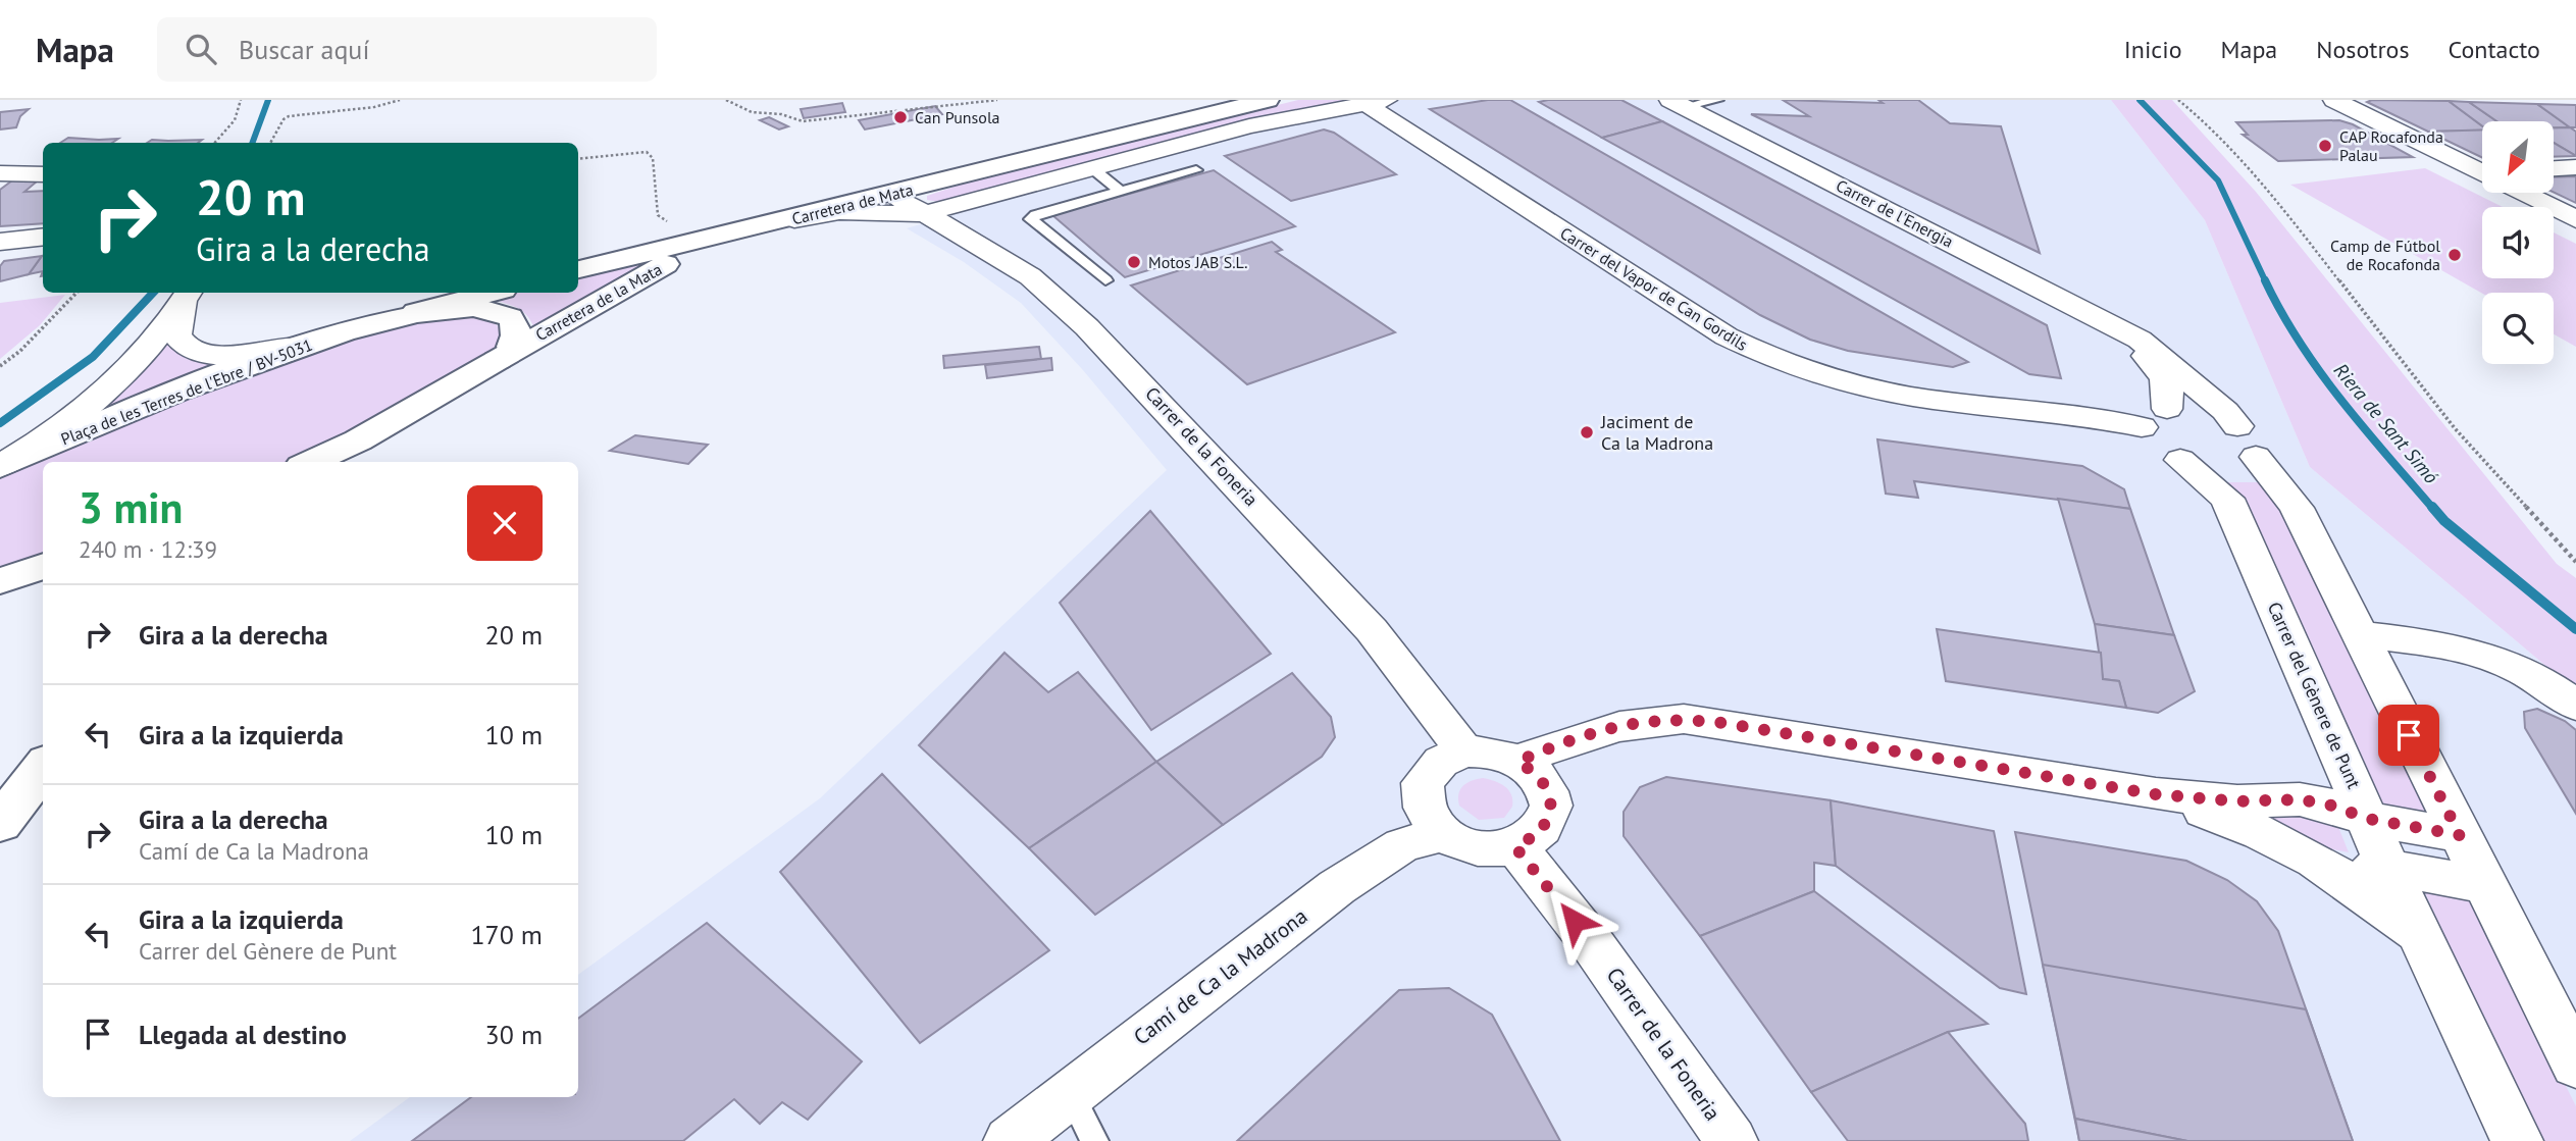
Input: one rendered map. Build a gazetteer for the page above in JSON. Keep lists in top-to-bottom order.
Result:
{
  "streets": {
    "street": [
      "Carretera de Mata",
      "Carrer de l'Energia",
      "Carrer del Vapor de Can Gordils",
      "Carretera de la Mata",
      "Plaça de les Terres de l'Ebre / BV-5031",
      "Carrer de la Foneria",
      "Carrer del Gènere de Punt",
      "Camí de Ca la Madrona"
    ]
  },
  "crossings": [
    ["Carretera de Mata", "Carrer del Vapor de Can Gordils"],
    ["Carretera de Mata", "Carretera de la Mata"],
    ["Carretera de Mata", "Carrer de la Foneria"],
    ["Carretera de la Mata", "Plaça de les Terres de l'Ebre / BV-5031"],
    ["Carrer de la Foneria", "Camí de Ca la Madrona"]
  ],
  "water": ["Riera de Sant Simó"],
  "places": [
    "Can Punsola",
    "CAP Rocafonda Palau",
    "Camp de Fútbol de Rocafonda",
    "Motos JAB S.L.",
    "Jaciment de Ca la Madrona"
  ],
  "north": "bottom left",
  "page": {
    "header": "Mapa",
    "search": "Buscar aquí",
    "nav": [
      "Inicio",
      "Mapa",
      "Nosotros",
      "Contacto"
    ],
    "turn": ["20 m", "Gira a la derecha"],
    "heading": ["3 min", "240 m · 12:39"],
    "list": [
      {
        "name": "Gira a la derecha",
        "value": "20 m"
      },
      {
        "name": "Gira a la izquierda",
        "value": "10 m"
      },
      {
        "name": "Gira a la derecha",
        "note": "Camí de Ca la Madrona",
        "value": "10 m"
      },
      {
        "name": "Gira a la izquierda",
        "note": "Carrer del Gènere de Punt",
        "value": "170 m"
      },
      {
        "name": "Llegada al destino",
        "value": "30 m"
      }
    ]
  }
}
